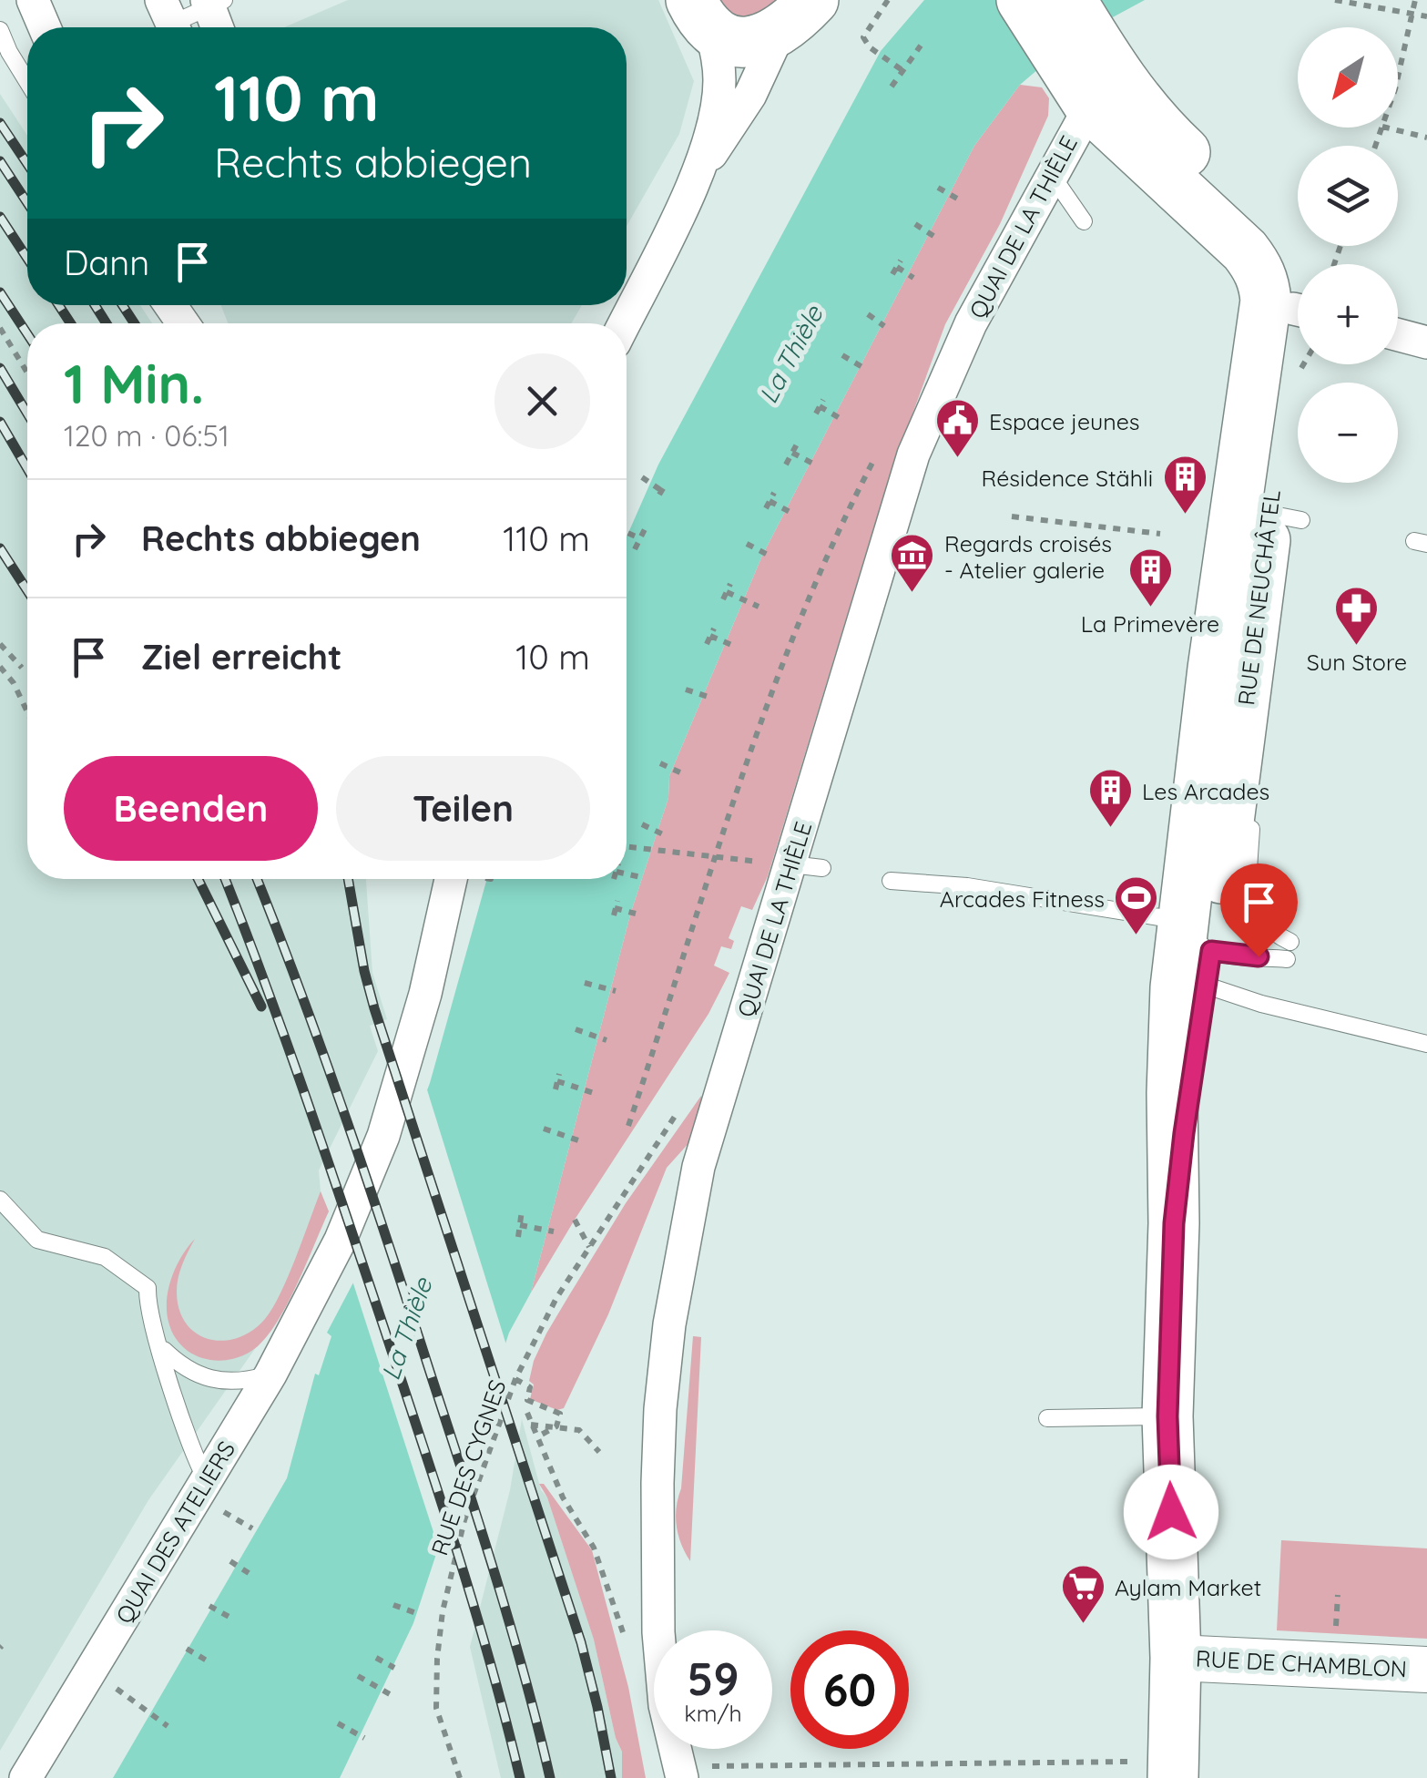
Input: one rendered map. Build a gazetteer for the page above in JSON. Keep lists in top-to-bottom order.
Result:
{
  "streets": {
    "main road": ["RUE DE NEUCHÂTEL"],
    "street": ["QUAI DE LA THIÈLE", "QUAI DES ATELIERS", "RUE DE CHAMBLON"],
    "path": ["RUE DES CYGNES"]
  },
  "crossings": [
    ["QUAI DE LA THIÈLE", "RUE DE NEUCHÂTEL"],
    ["RUE DE NEUCHÂTEL", "RUE DE CHAMBLON"]
  ],
  "water": ["La Thièle"],
  "places": {
    "public building": ["Espace jeunes"],
    "building": ["Résidence Stähli", "La Primevère", "Les Arcades"],
    "museum": ["Regards croisés - Atelier galerie"],
    "pharmacy": ["Sun Store"],
    "sports": ["Arcades Fitness"],
    "supermarket": ["Aylam Market"]
  },
  "north": "bottom left",
  "page": {
    "map_buttons": ["+", "−"],
    "turn": ["110 m", "Rechts abbiegen"],
    "then": "Dann",
    "heading": ["1 Min.", "120 m · 06:51"],
    "list": [
      {
        "name": "Rechts abbiegen",
        "value": "110 m"
      },
      {
        "name": "Ziel erreicht",
        "value": "10 m"
      }
    ],
    "buttons": ["Beenden", "Teilen"],
    "speed": "59 km/h",
    "limit": "60"
  }
}
